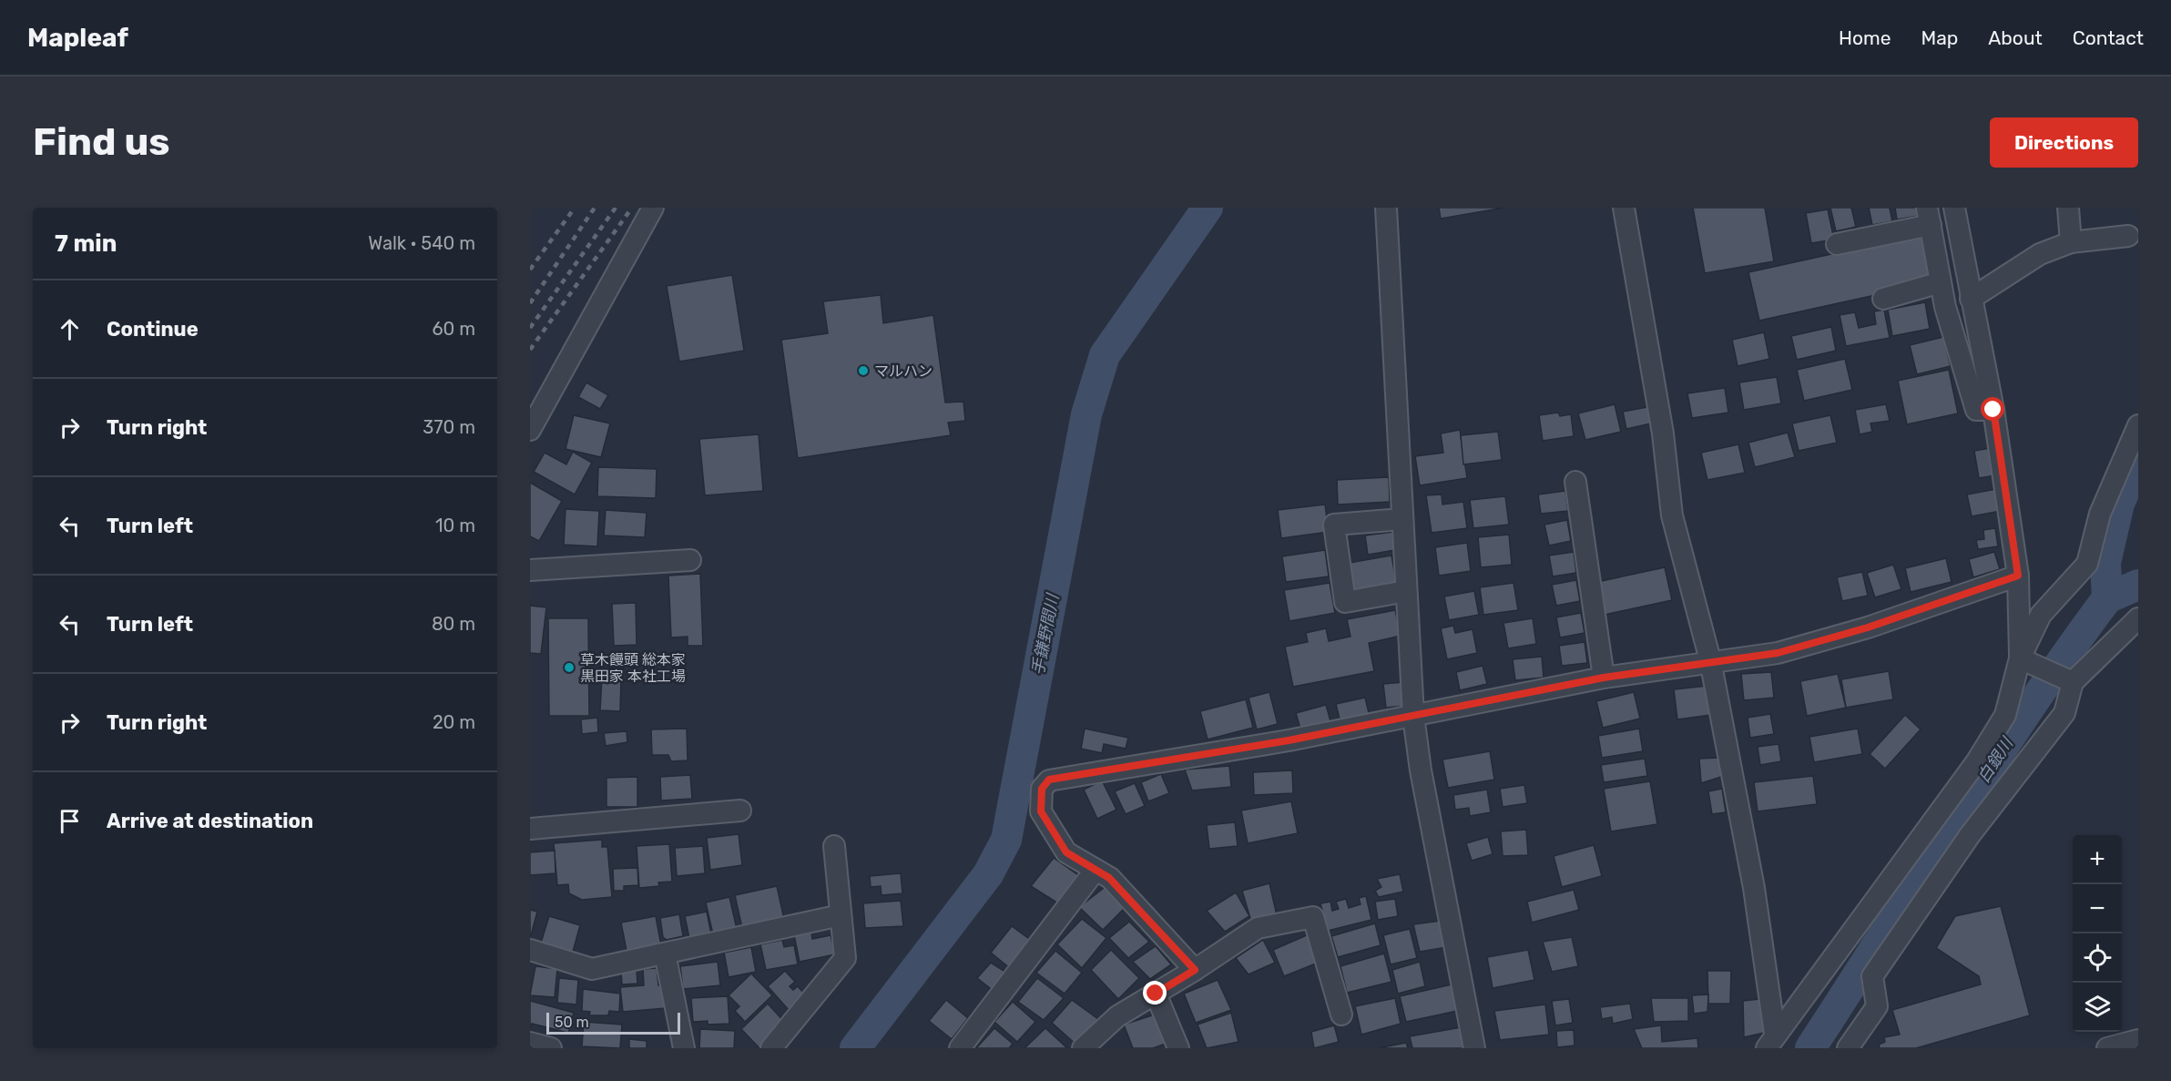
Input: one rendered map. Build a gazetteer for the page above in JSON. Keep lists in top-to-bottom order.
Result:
{
  "water": ["手鎌野間川", "白銀川"],
  "places": ["マルハン", "草木饅頭 総本家 黒田家 本社工場"],
  "scale_bar": "50 m",
  "page": {
    "header": "Mapleaf",
    "nav": [
      "Home",
      "Map",
      "About",
      "Contact"
    ],
    "buttons": "Directions",
    "title": "Find us",
    "heading": ["7 min", "Walk · 540 m"],
    "list": [
      ["Continue", "60 m"],
      ["Turn right", "370 m"],
      ["Turn left", "10 m"],
      ["Turn left", "80 m"],
      ["Turn right", "20 m"],
      "Arrive at destination"
    ],
    "map_buttons": ["+", "−"],
    "scale": "50 m"
  }
}
